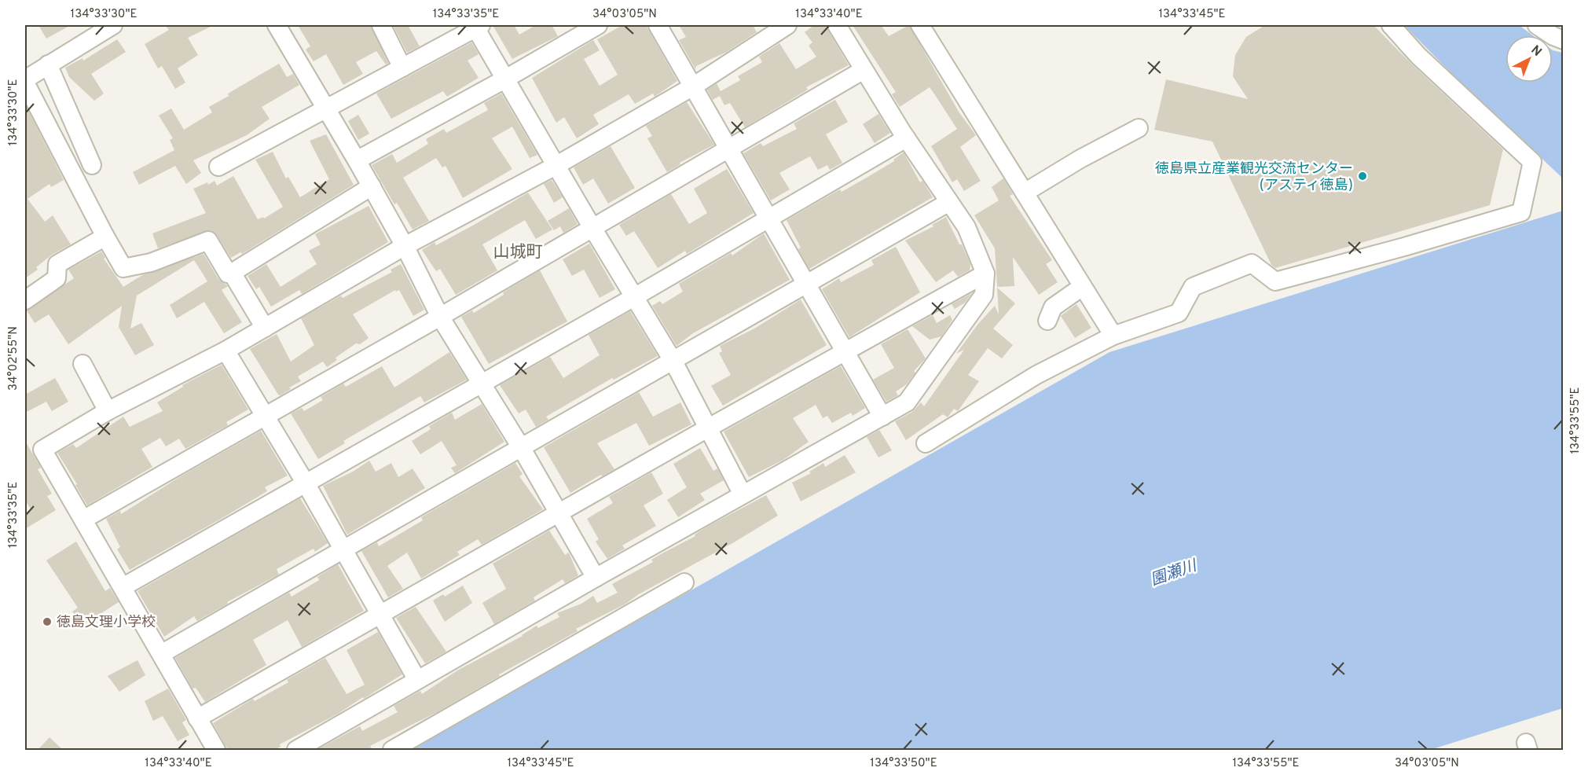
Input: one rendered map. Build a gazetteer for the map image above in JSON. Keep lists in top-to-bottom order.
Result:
{
  "districts": ["山城町"],
  "water": ["園瀬川"],
  "places": ["徳島県立産業観光交流センター (アスティ徳島)", "徳島文理小学校"],
  "north": "top right",
  "coordinates": [
    "134°33'30\"E",
    "134°33'35\"E",
    "34°03'05\"N",
    "134°33'40\"E",
    "134°33'45\"E",
    "34°02'55\"N",
    "134°33'55\"E",
    "134°33'50\"E"
  ]
}
